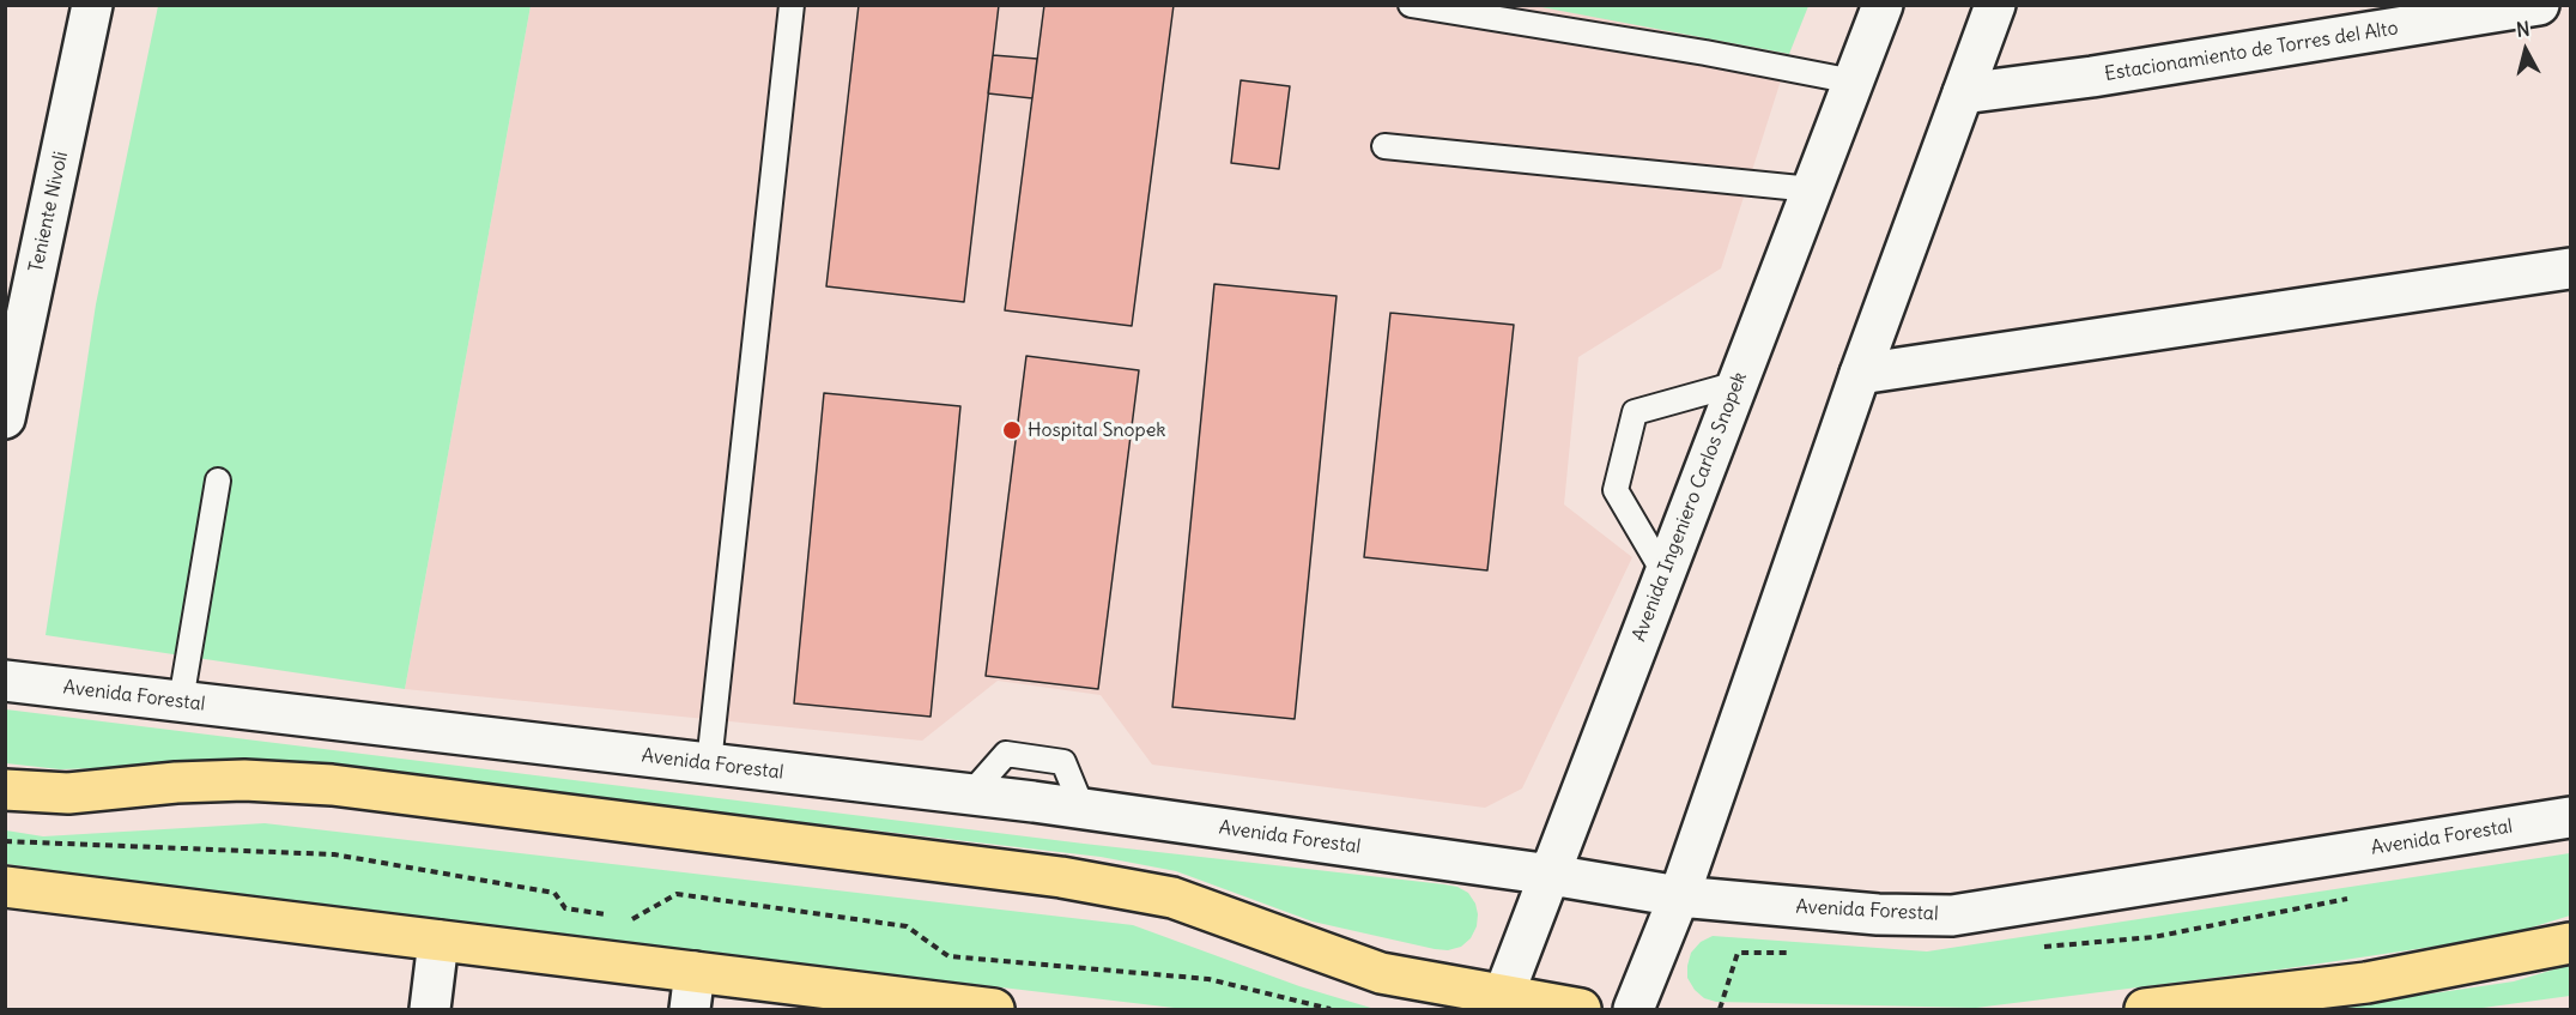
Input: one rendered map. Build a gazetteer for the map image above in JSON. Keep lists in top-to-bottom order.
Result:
{
  "streets": {
    "street": [
      "Estacionamiento de Torres del Alto",
      "Teniente Nivoli",
      "Avenida Ingeniero Carlos Snopek",
      "Avenida Forestal"
    ]
  },
  "crossings": [
    ["Avenida Ingeniero Carlos Snopek", "Avenida Forestal"]
  ],
  "places": ["Hospital Snopek"],
  "north": "top"
}
